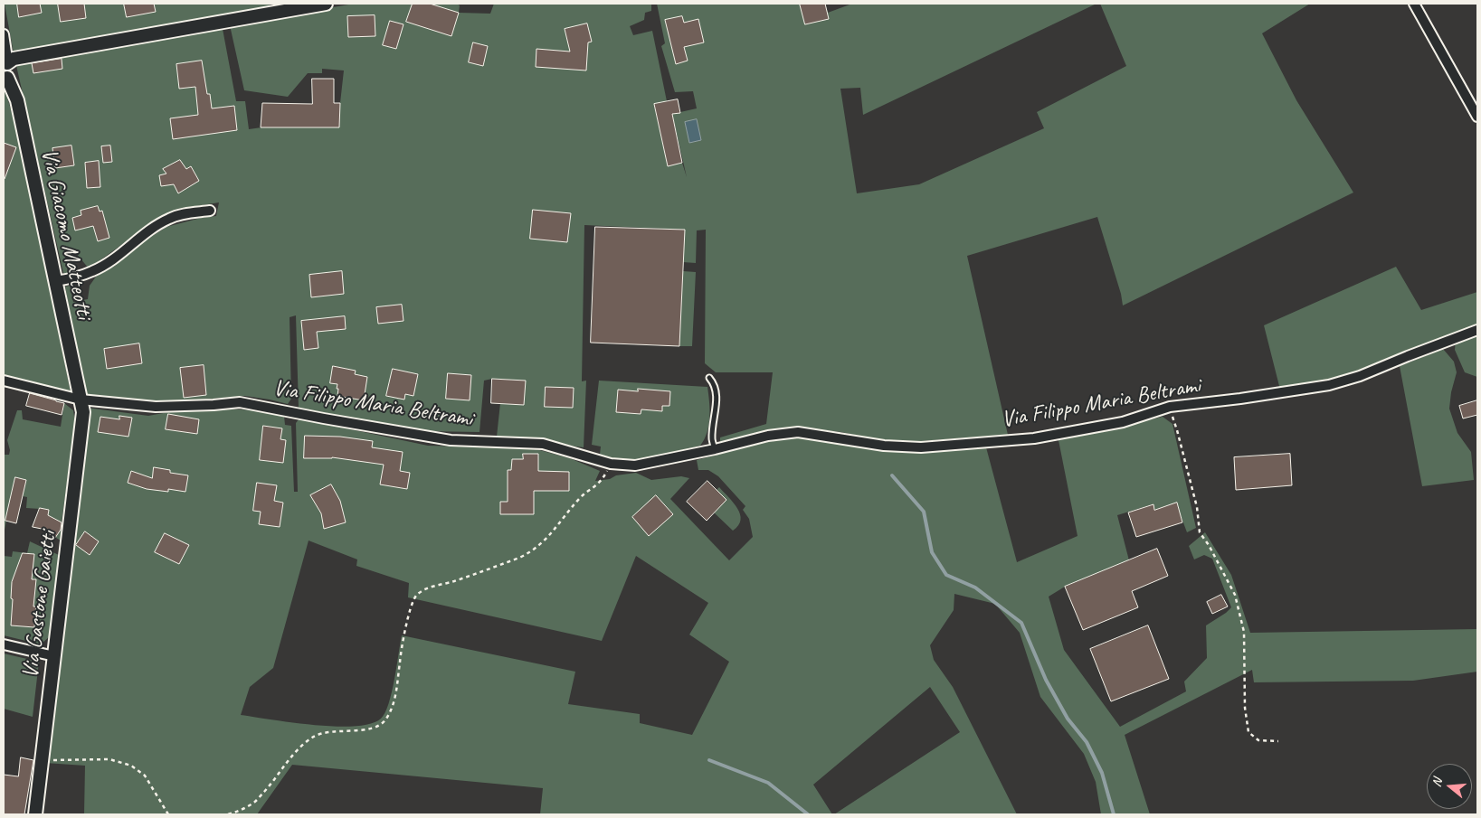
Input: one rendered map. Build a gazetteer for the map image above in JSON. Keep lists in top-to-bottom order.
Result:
{
  "streets": {
    "main road": ["Via Giacomo Matteotti", "Via Gastone Gaietti"],
    "street": ["Via Filippo Maria Beltrami"]
  },
  "crossings": [
    ["Via Giacomo Matteotti", "Via Filippo Maria Beltrami"],
    ["Via Giacomo Matteotti", "Via Gastone Gaietti"],
    ["Via Filippo Maria Beltrami", "Via Gastone Gaietti"]
  ],
  "north": "left"
}
